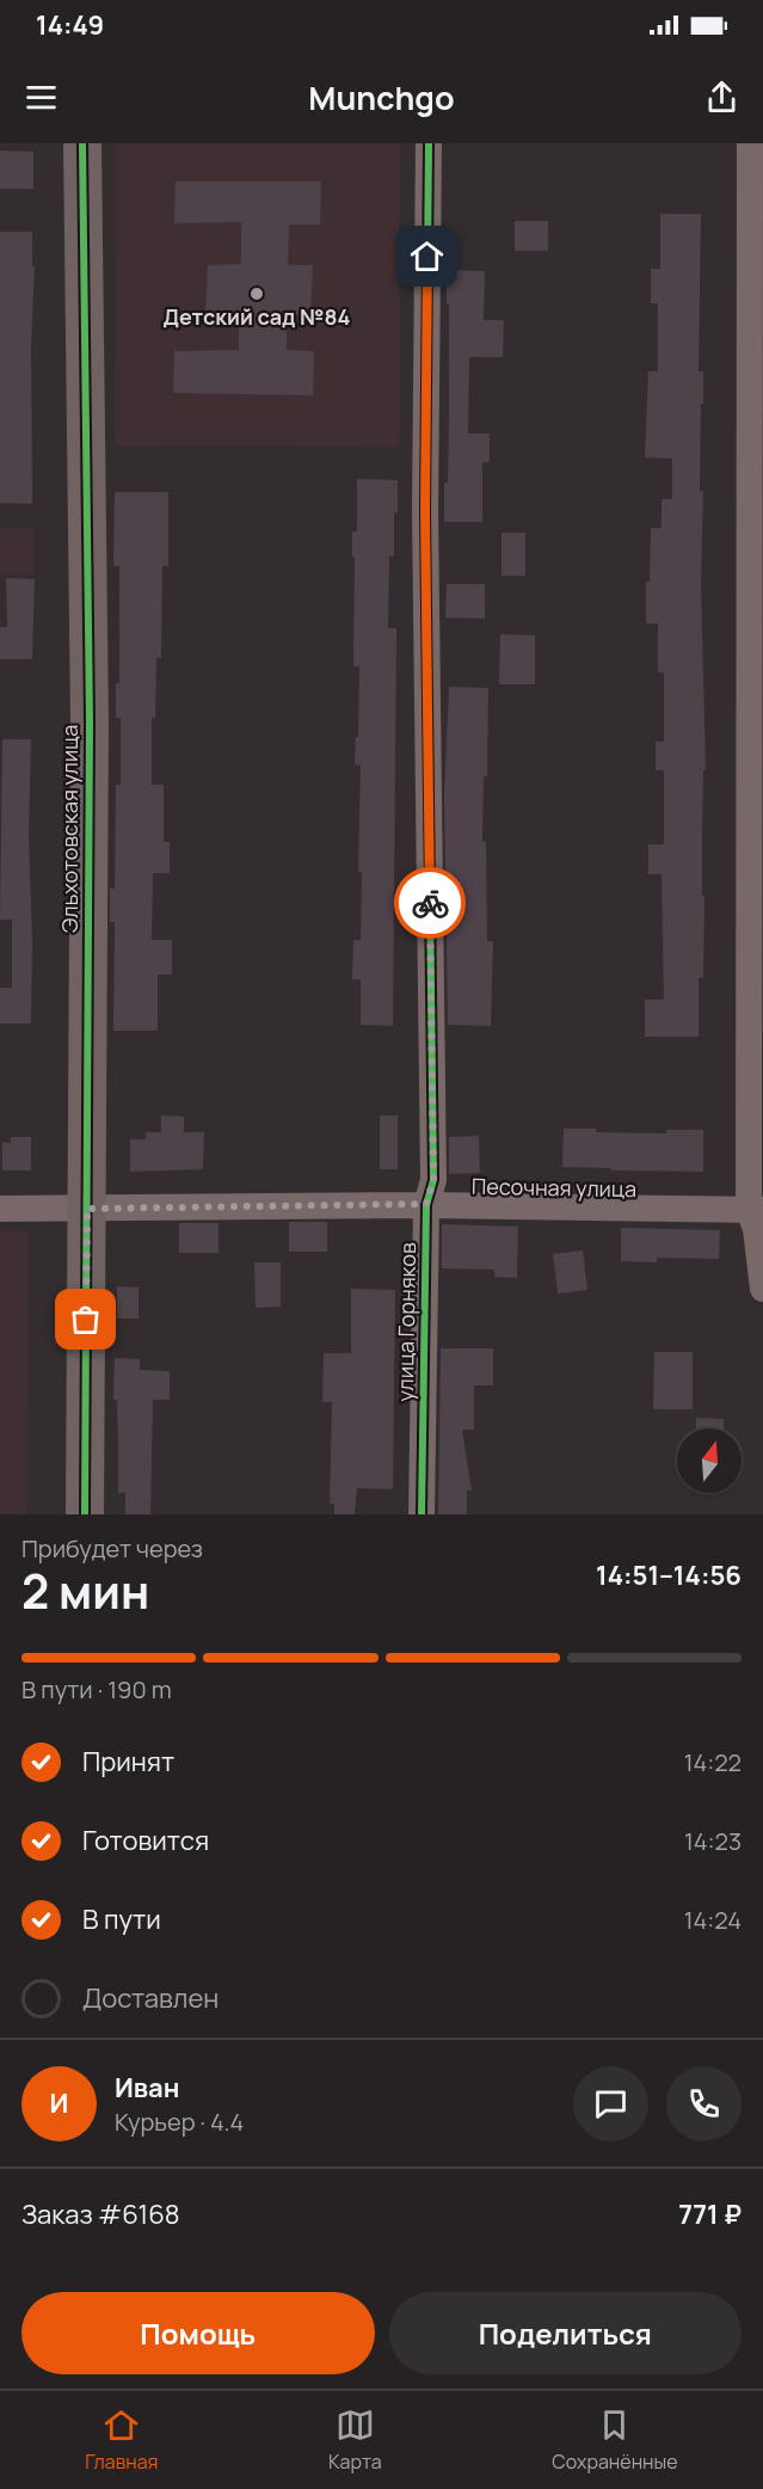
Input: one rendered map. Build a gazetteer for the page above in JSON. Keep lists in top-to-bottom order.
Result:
{
  "streets": {
    "street": ["Эльхотовская улица", "Песочная улица", "улица Горняков"]
  },
  "crossings": [
    ["Эльхотовская улица", "Песочная улица"],
    ["Песочная улица", "улица Горняков"]
  ],
  "places": ["Детский сад №84"],
  "north": "top",
  "page": {
    "status": "14:49",
    "header": "Munchgo",
    "heading": ["2 мин", "Прибудет через", "14:51–14:56"],
    "panel": [
      "Иван",
      "Курьер · 4.4",
      "Заказ #6168",
      "771 ₽"
    ],
    "bar": "В пути · 190 m",
    "list": [
      ["Принят", "14:22"],
      ["Готовится", "14:23"],
      ["В пути", "14:24"],
      "Доставлен"
    ],
    "round": "И",
    "buttons": ["Помощь", "Поделиться"],
    "tabs": ["Главная", "Карта", "Сохранённые"]
  }
}
